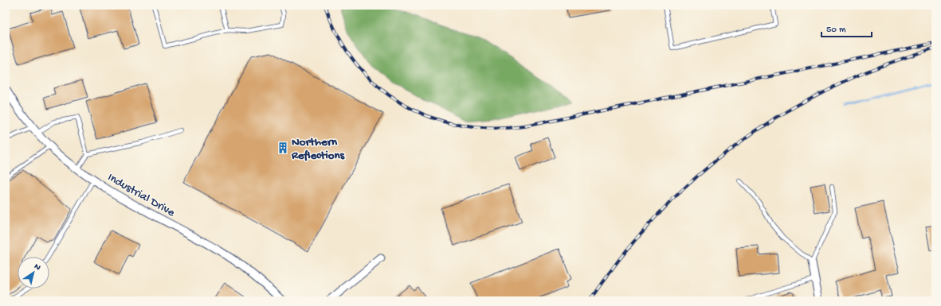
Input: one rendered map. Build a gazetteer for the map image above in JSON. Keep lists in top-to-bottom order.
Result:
{
  "streets": {
    "street": ["Industrial Drive"]
  },
  "places": {
    "building": ["Northern Reflections"]
  },
  "scale_bar": "50 m",
  "north": "top right"
}
